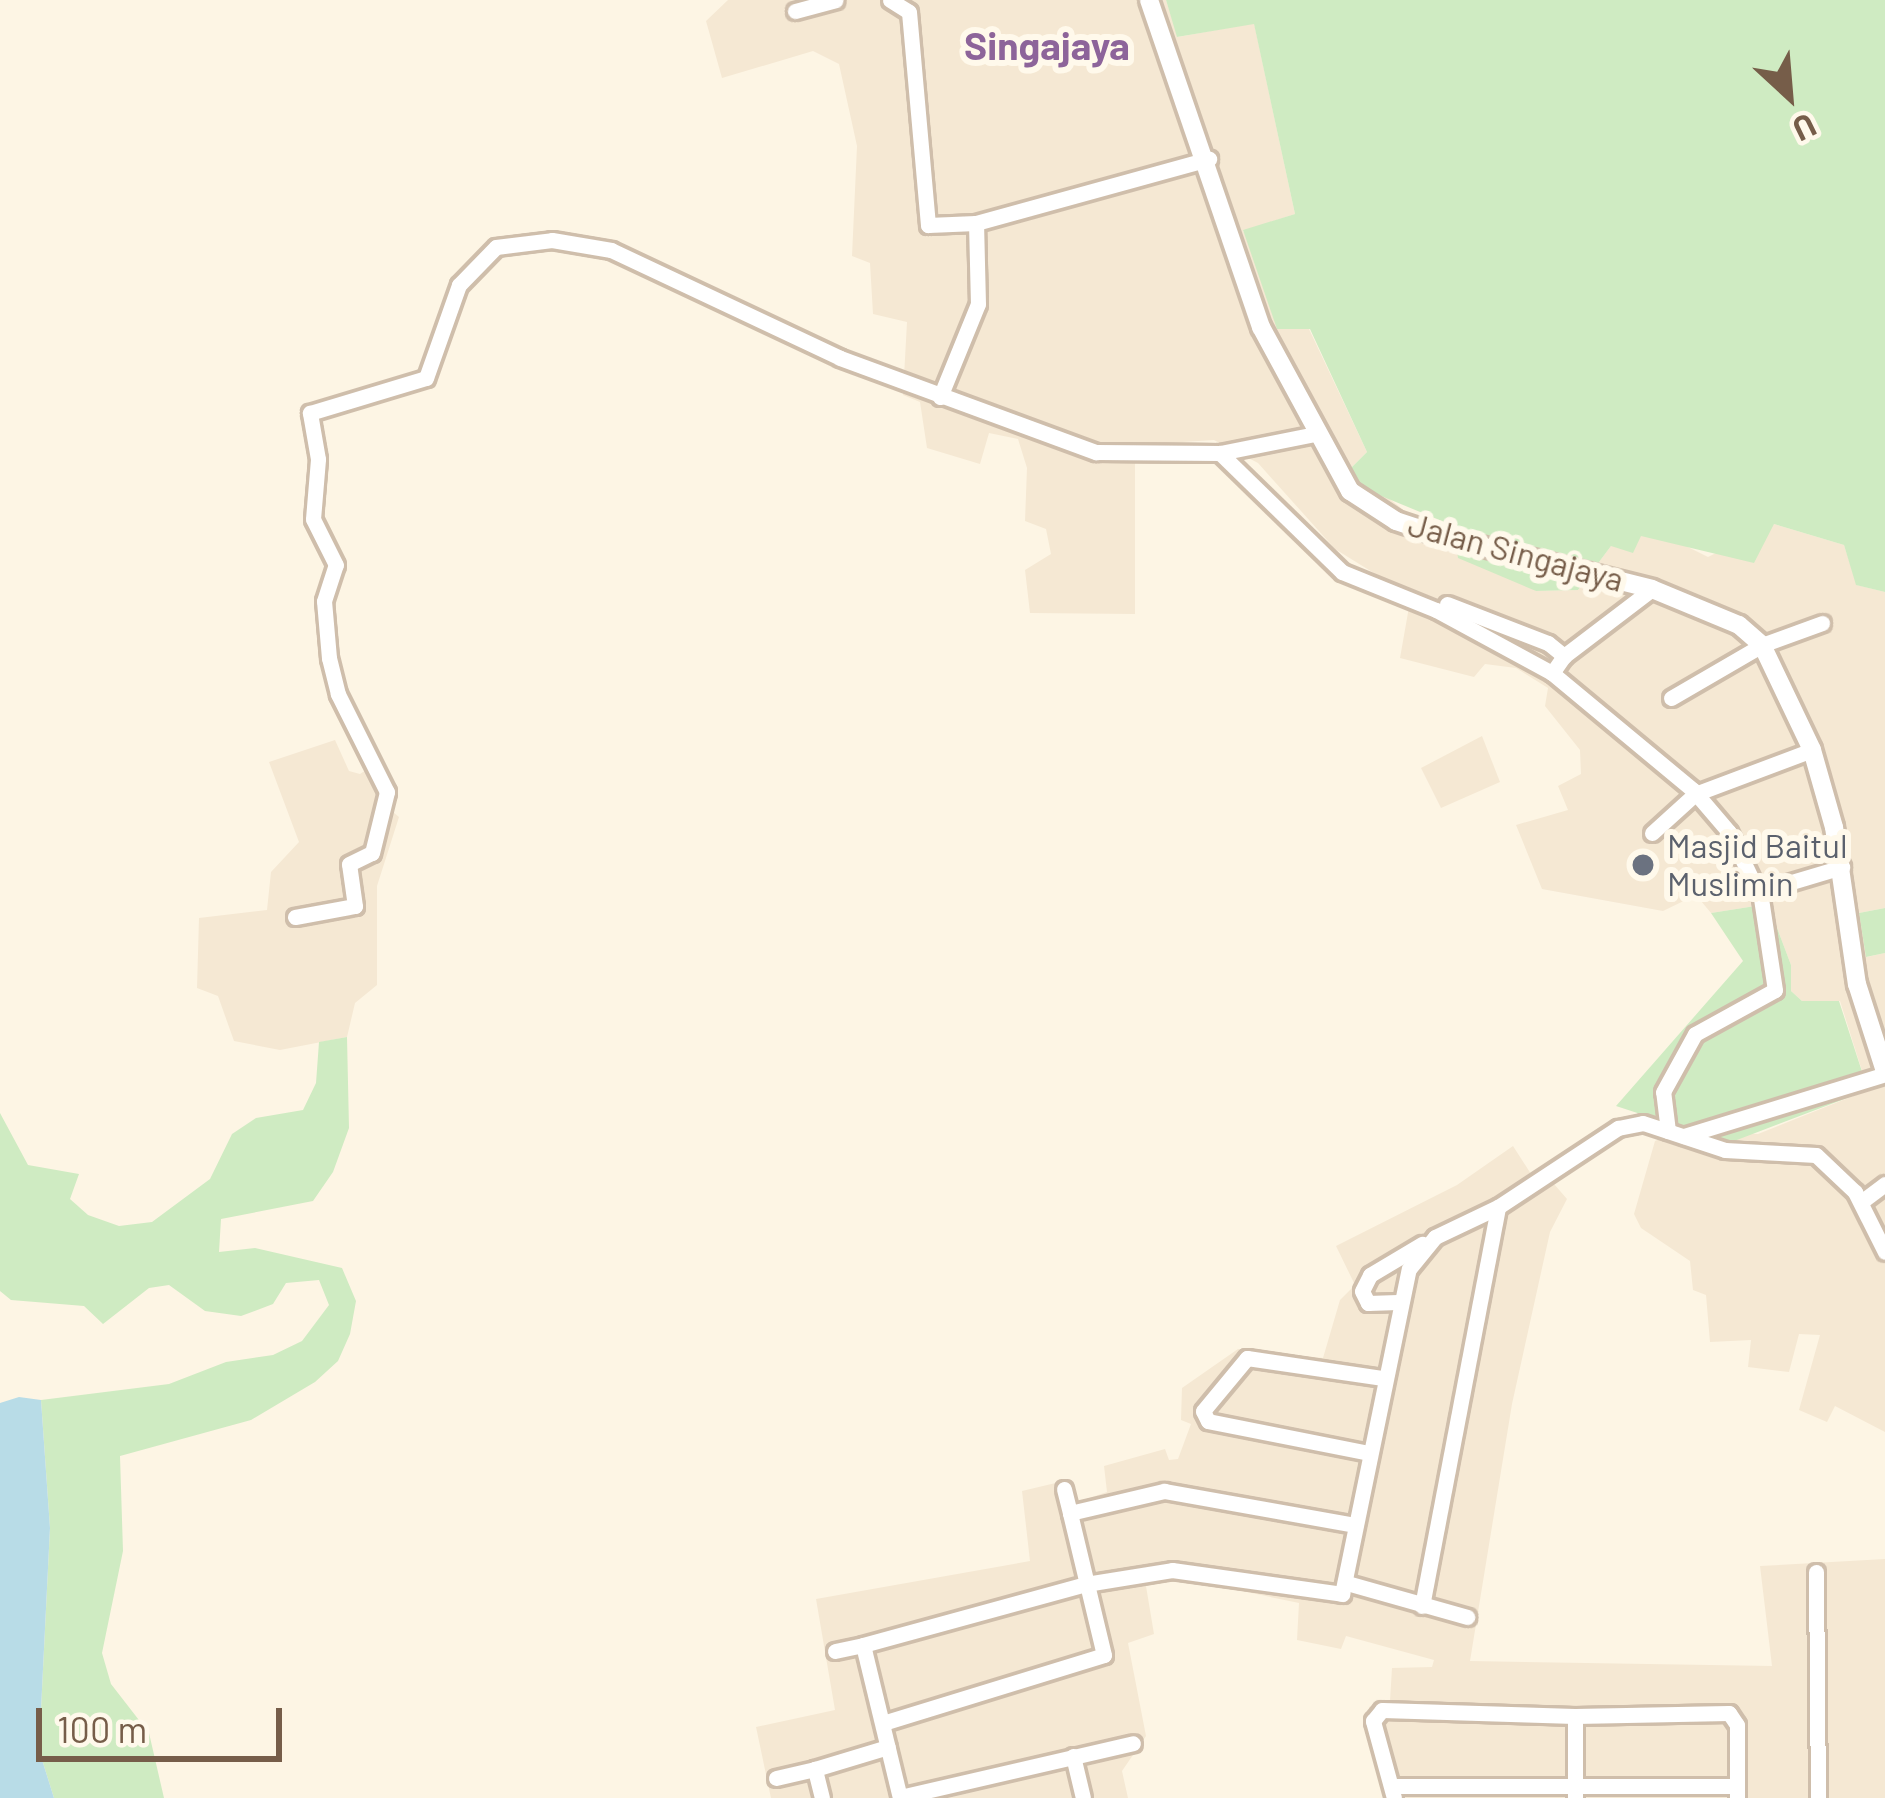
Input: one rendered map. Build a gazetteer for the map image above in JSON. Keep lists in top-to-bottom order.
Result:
{
  "streets": {
    "street": ["Jalan Singajaya"]
  },
  "districts": ["Singajaya"],
  "places": ["Masjid Baitul Muslimin"],
  "scale_bar": "100 m",
  "north": "bottom right"
}
